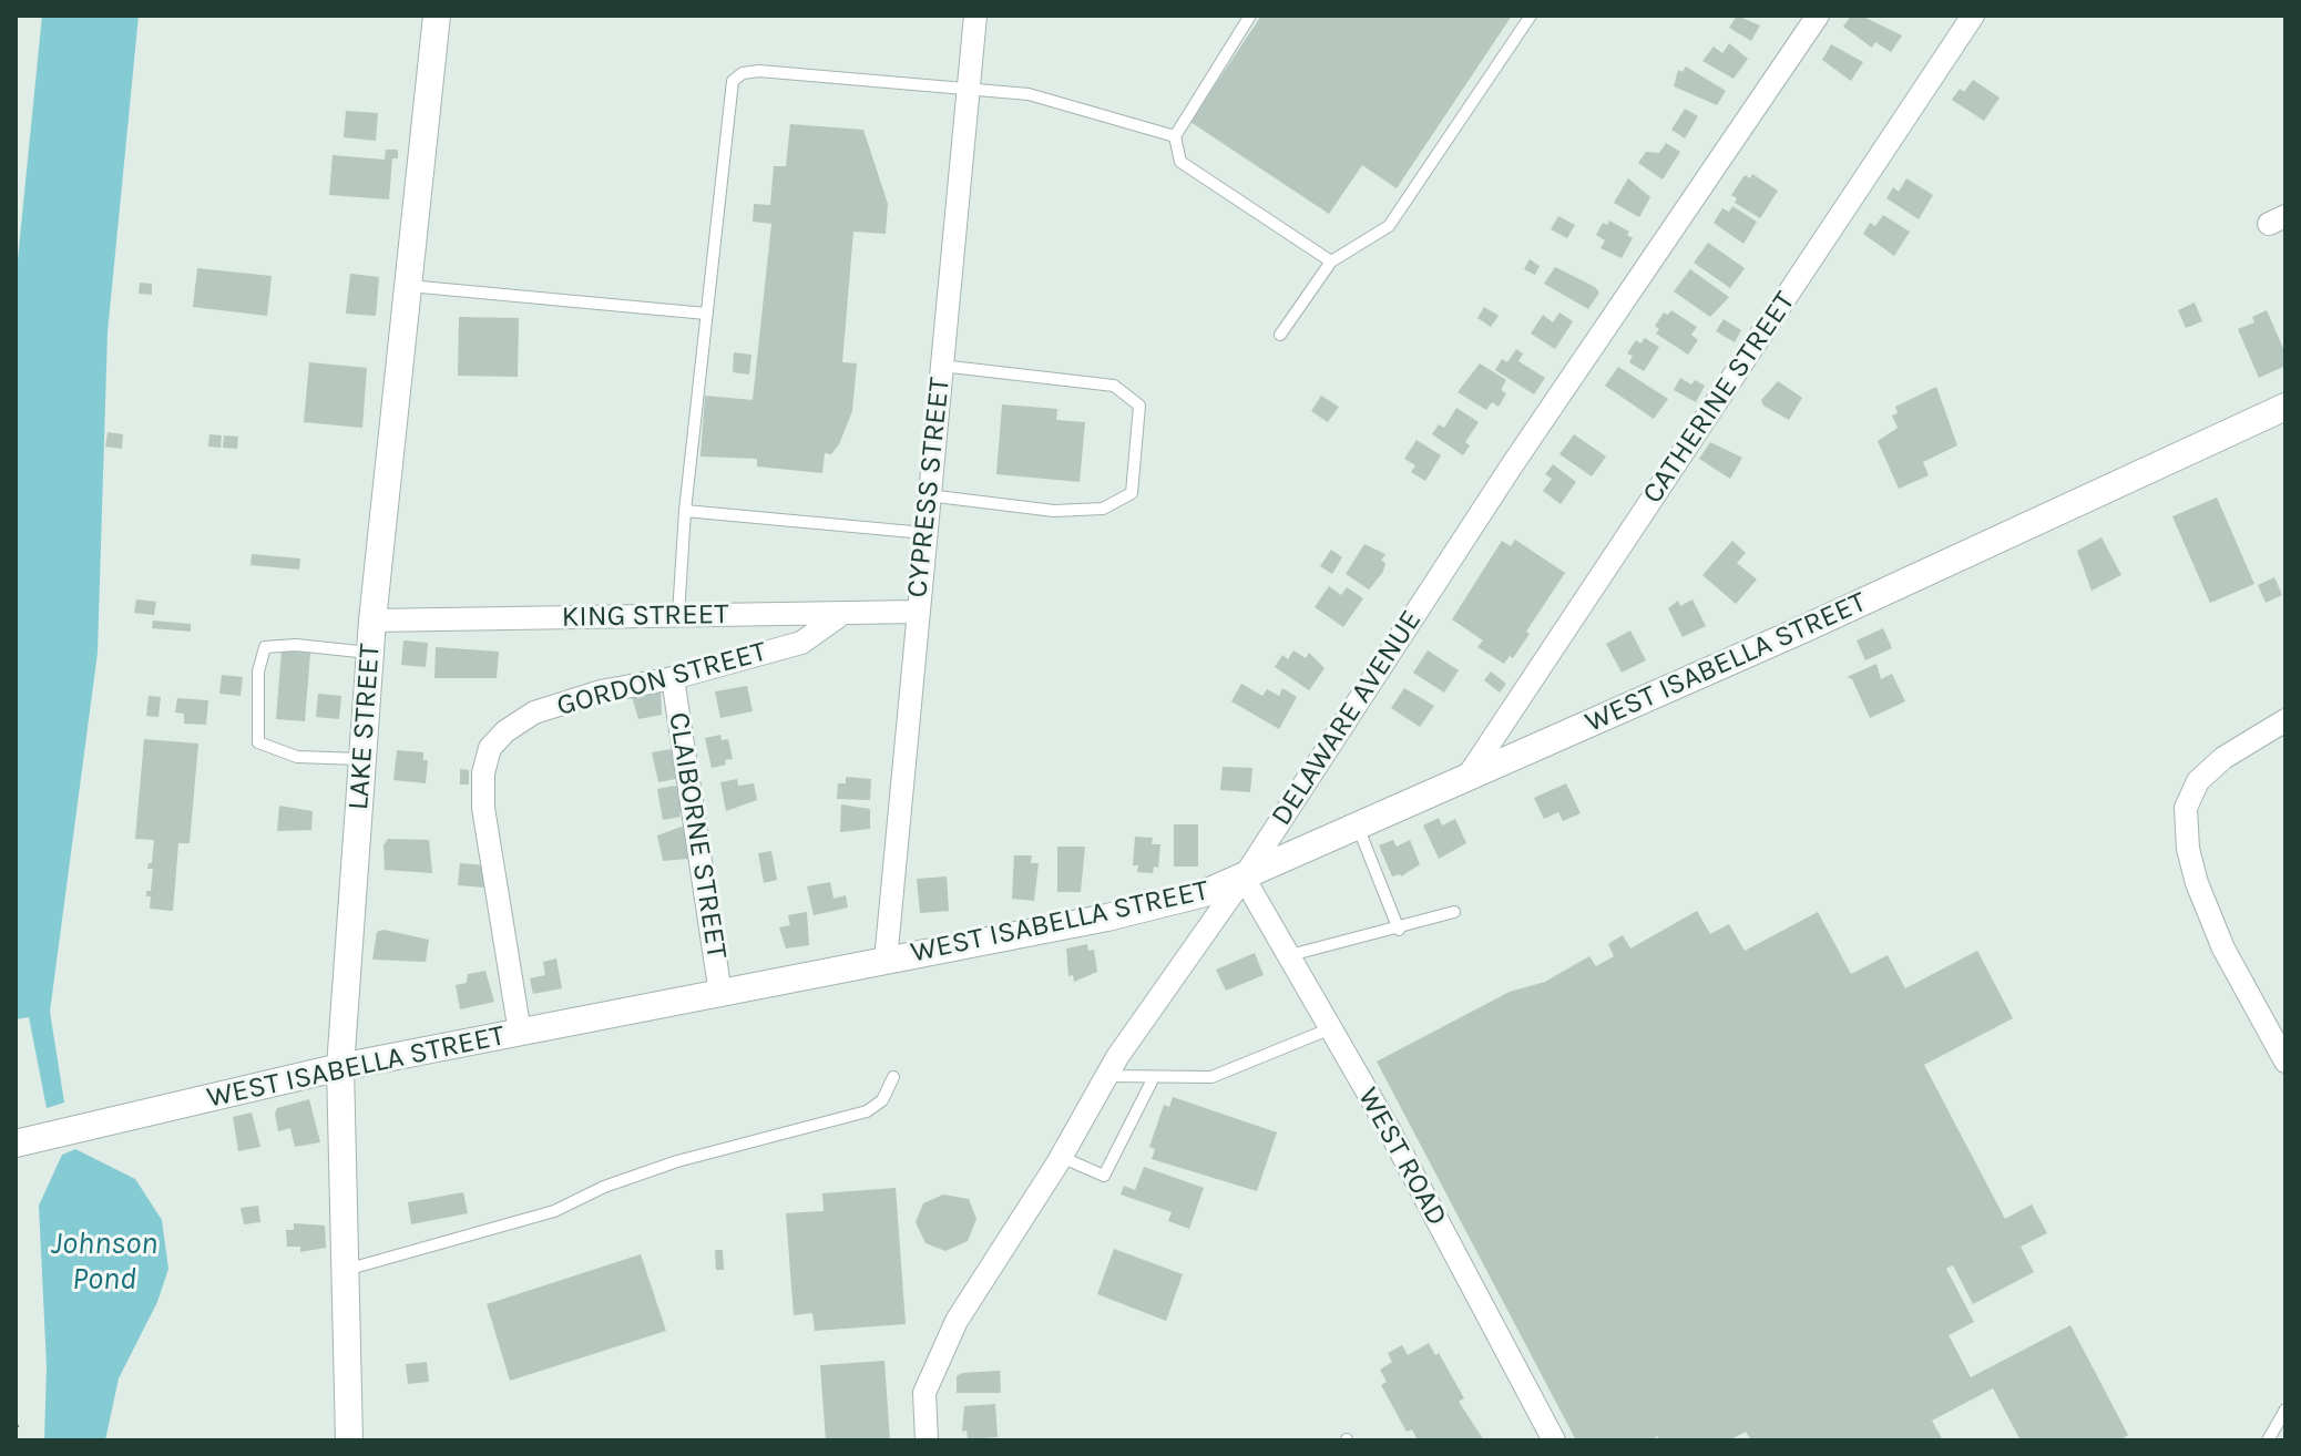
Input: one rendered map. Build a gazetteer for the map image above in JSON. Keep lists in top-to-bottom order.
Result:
{
  "streets": {
    "street": [
      "CATHERINE STREET",
      "CYPRESS STREET",
      "KING STREET",
      "WEST ISABELLA STREET",
      "GORDON STREET",
      "DELAWARE AVENUE",
      "LAKE STREET",
      "CLAIBORNE STREET",
      "WEST ROAD"
    ]
  },
  "crossings": [
    ["CATHERINE STREET", "WEST ISABELLA STREET"],
    ["CYPRESS STREET", "KING STREET"],
    ["CYPRESS STREET", "WEST ISABELLA STREET"],
    ["KING STREET", "GORDON STREET"],
    ["KING STREET", "LAKE STREET"],
    ["WEST ISABELLA STREET", "GORDON STREET"],
    ["WEST ISABELLA STREET", "DELAWARE AVENUE"],
    ["WEST ISABELLA STREET", "LAKE STREET"],
    ["WEST ISABELLA STREET", "CLAIBORNE STREET"],
    ["WEST ISABELLA STREET", "WEST ROAD"],
    ["GORDON STREET", "CLAIBORNE STREET"],
    ["DELAWARE AVENUE", "WEST ROAD"]
  ],
  "water": ["Johnson Pond"]
}
